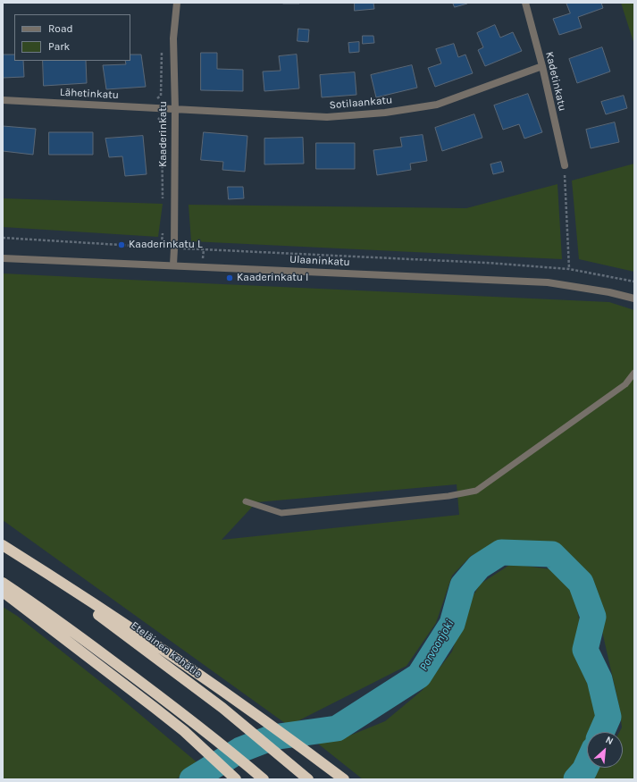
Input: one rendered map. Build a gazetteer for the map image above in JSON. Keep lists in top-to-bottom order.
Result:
{
  "streets": {
    "highway": ["Eteläinen kehätie"],
    "street": [
      "Kadetinkatu",
      "Lähetinkatu",
      "Sotilaankatu",
      "Kaaderinkatu",
      "Ulaaninkatu"
    ]
  },
  "crossings": [
    ["Kadetinkatu", "Sotilaankatu"],
    ["Lähetinkatu", "Sotilaankatu"],
    ["Lähetinkatu", "Kaaderinkatu"],
    ["Sotilaankatu", "Kaaderinkatu"],
    ["Kaaderinkatu", "Ulaaninkatu"]
  ],
  "water": ["Porvoonjoki"],
  "places": ["Kaaderinkatu L", "Kaaderinkatu I"],
  "legend": ["Road", "Park"],
  "north": "top right"
}
